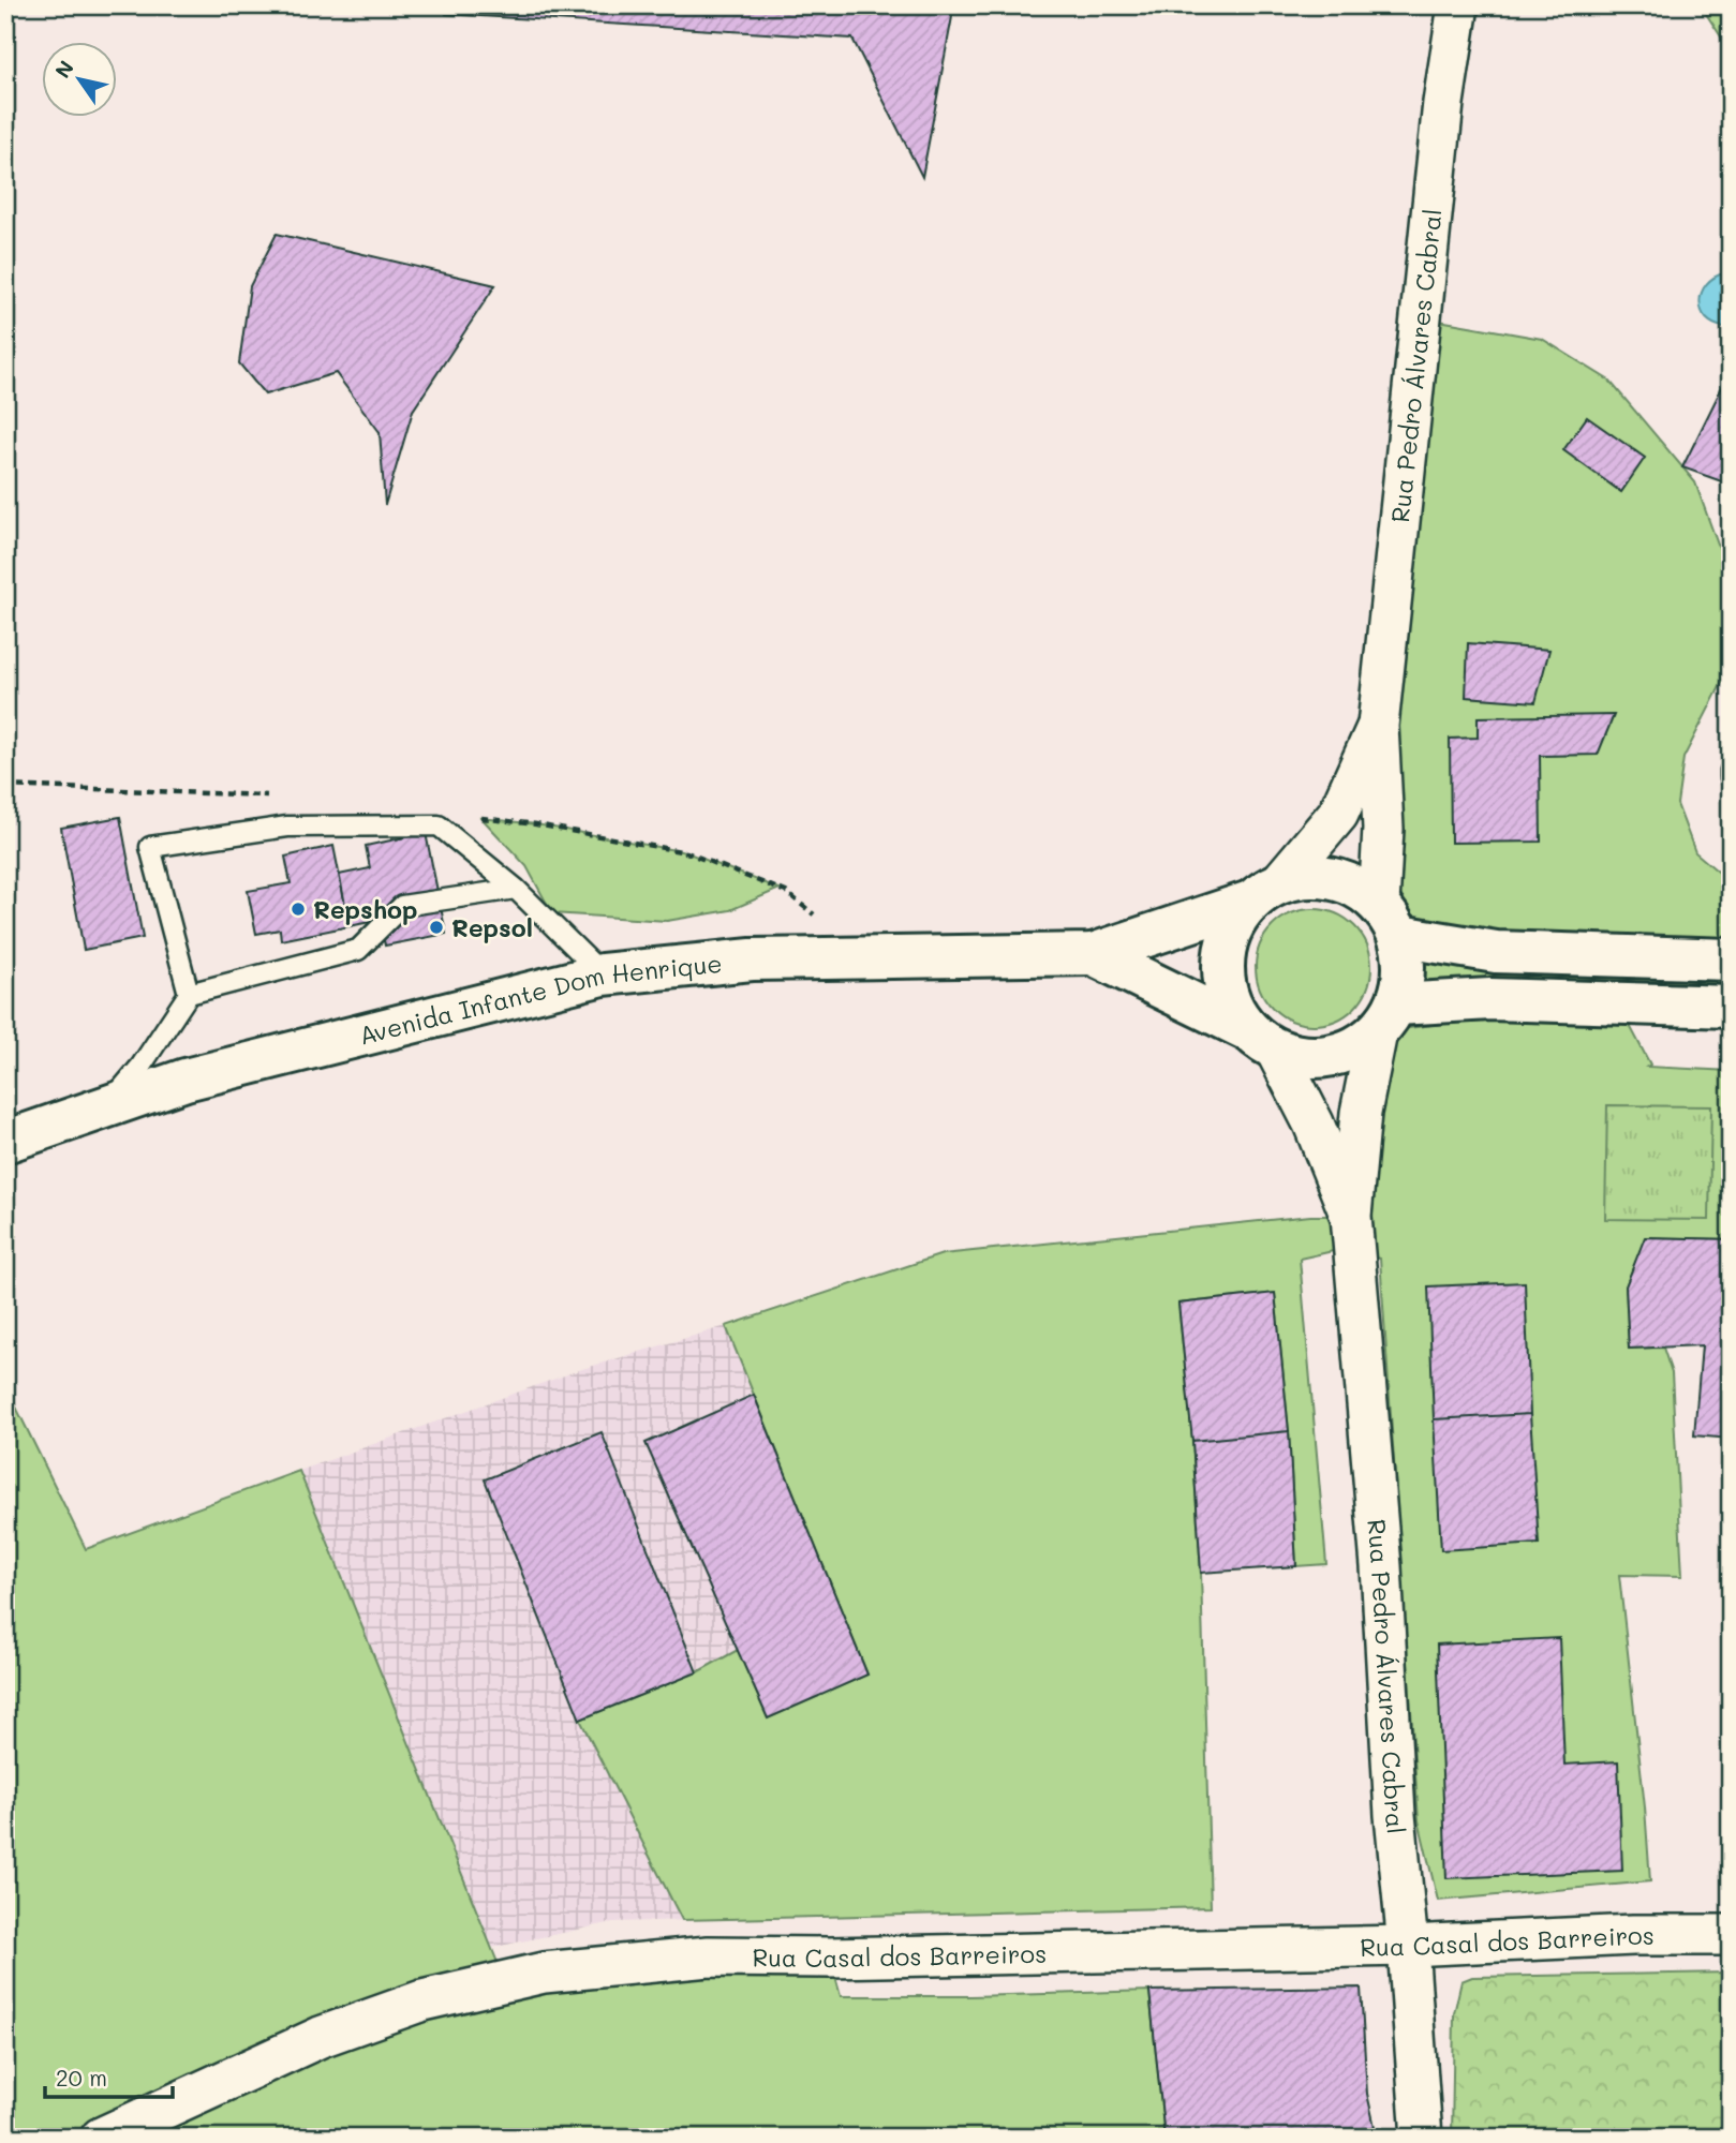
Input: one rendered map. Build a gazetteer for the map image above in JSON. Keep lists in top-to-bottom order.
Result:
{
  "streets": {
    "main road": ["Avenida Infante Dom Henrique"],
    "street": ["Rua Pedro Álvares Cabral", "Rua Casal dos Barreiros"]
  },
  "crossings": [
    ["Rua Pedro Álvares Cabral", "Rua Casal dos Barreiros"]
  ],
  "places": ["Repshop", "Repsol"],
  "scale_bar": "20 m",
  "north": "top left"
}
